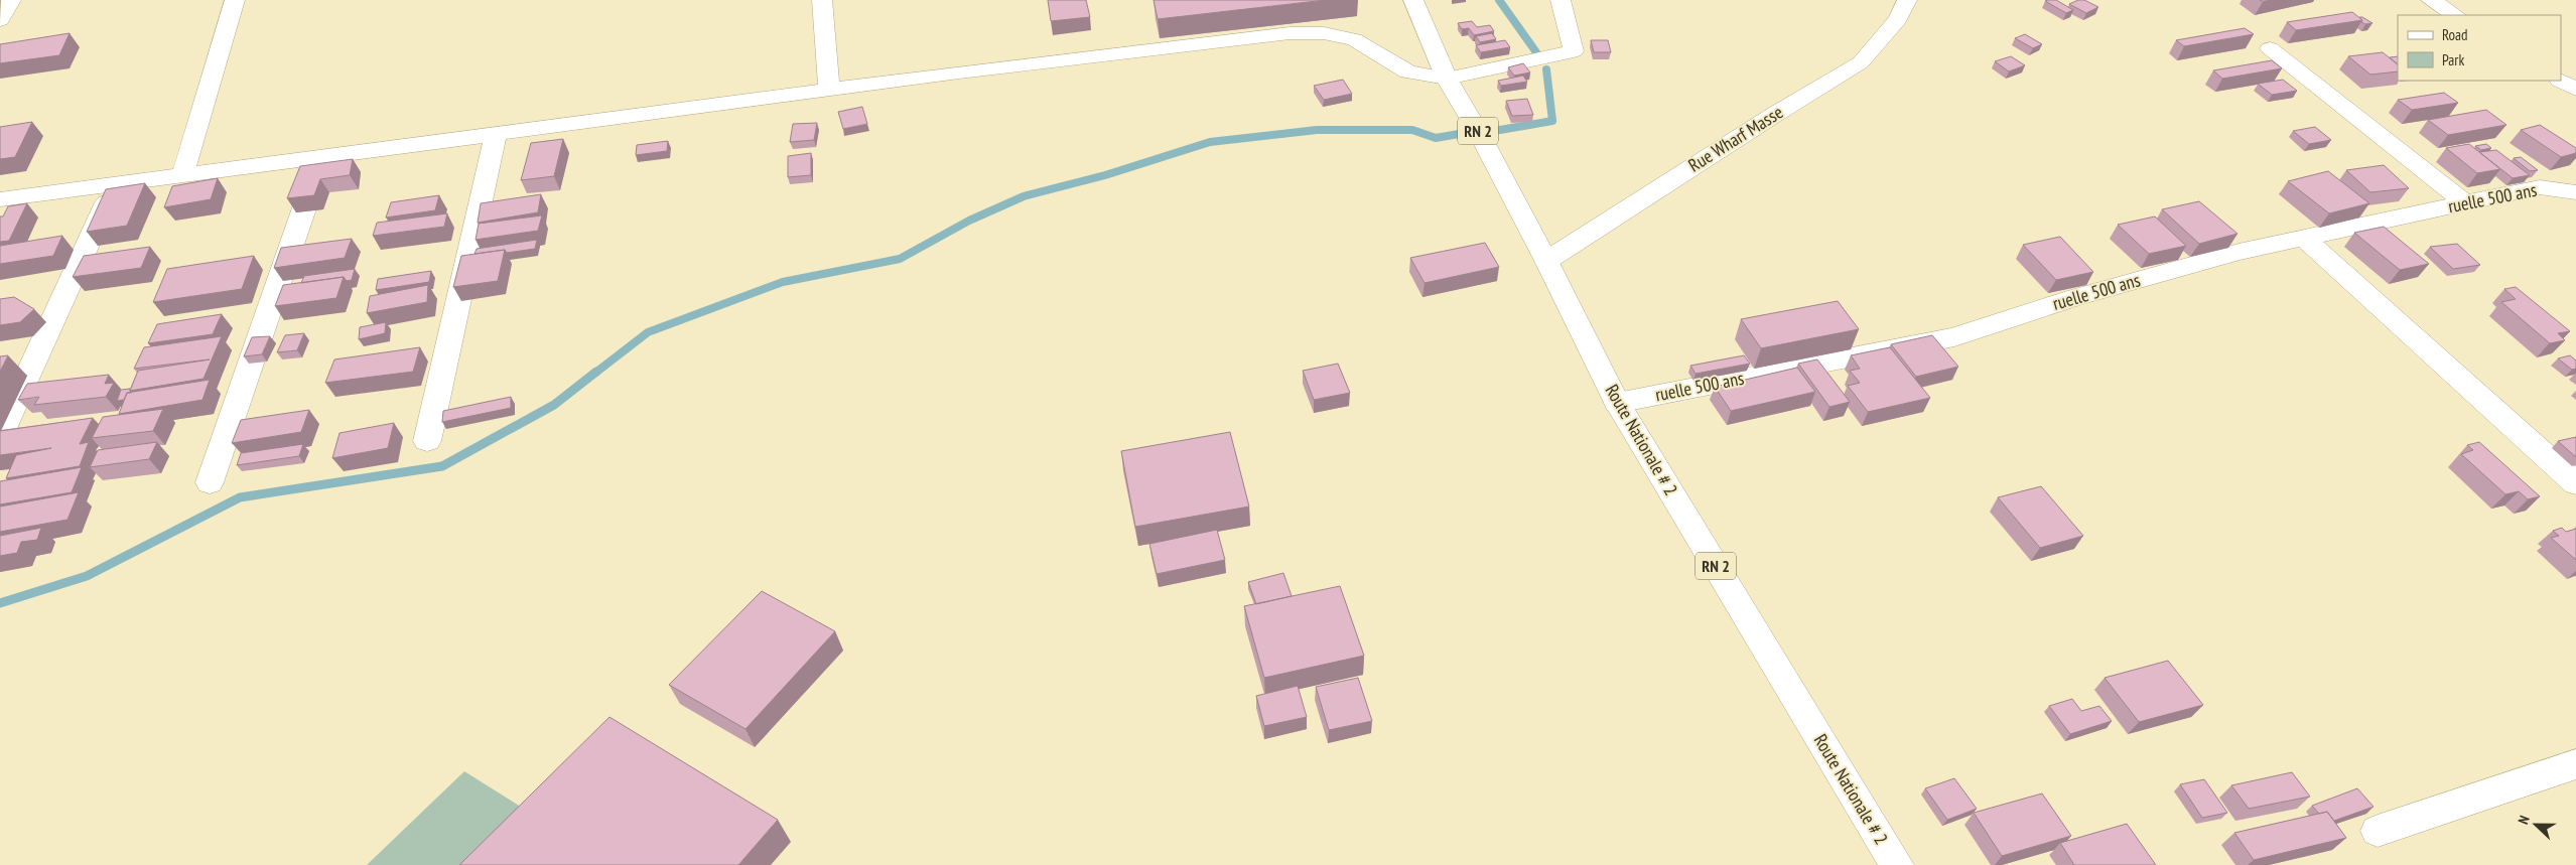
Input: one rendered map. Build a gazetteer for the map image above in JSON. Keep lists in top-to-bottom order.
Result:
{
  "streets": {
    "street": [
      "RN 2",
      "Rue Wharf Masse",
      "ruelle 500 ans",
      "Route Nationale # 2"
    ]
  },
  "crossings": [
    ["Rue Wharf Masse", "Route Nationale # 2"],
    ["ruelle 500 ans", "Route Nationale # 2"]
  ],
  "legend": ["Road", "Park"],
  "north": "left"
}
